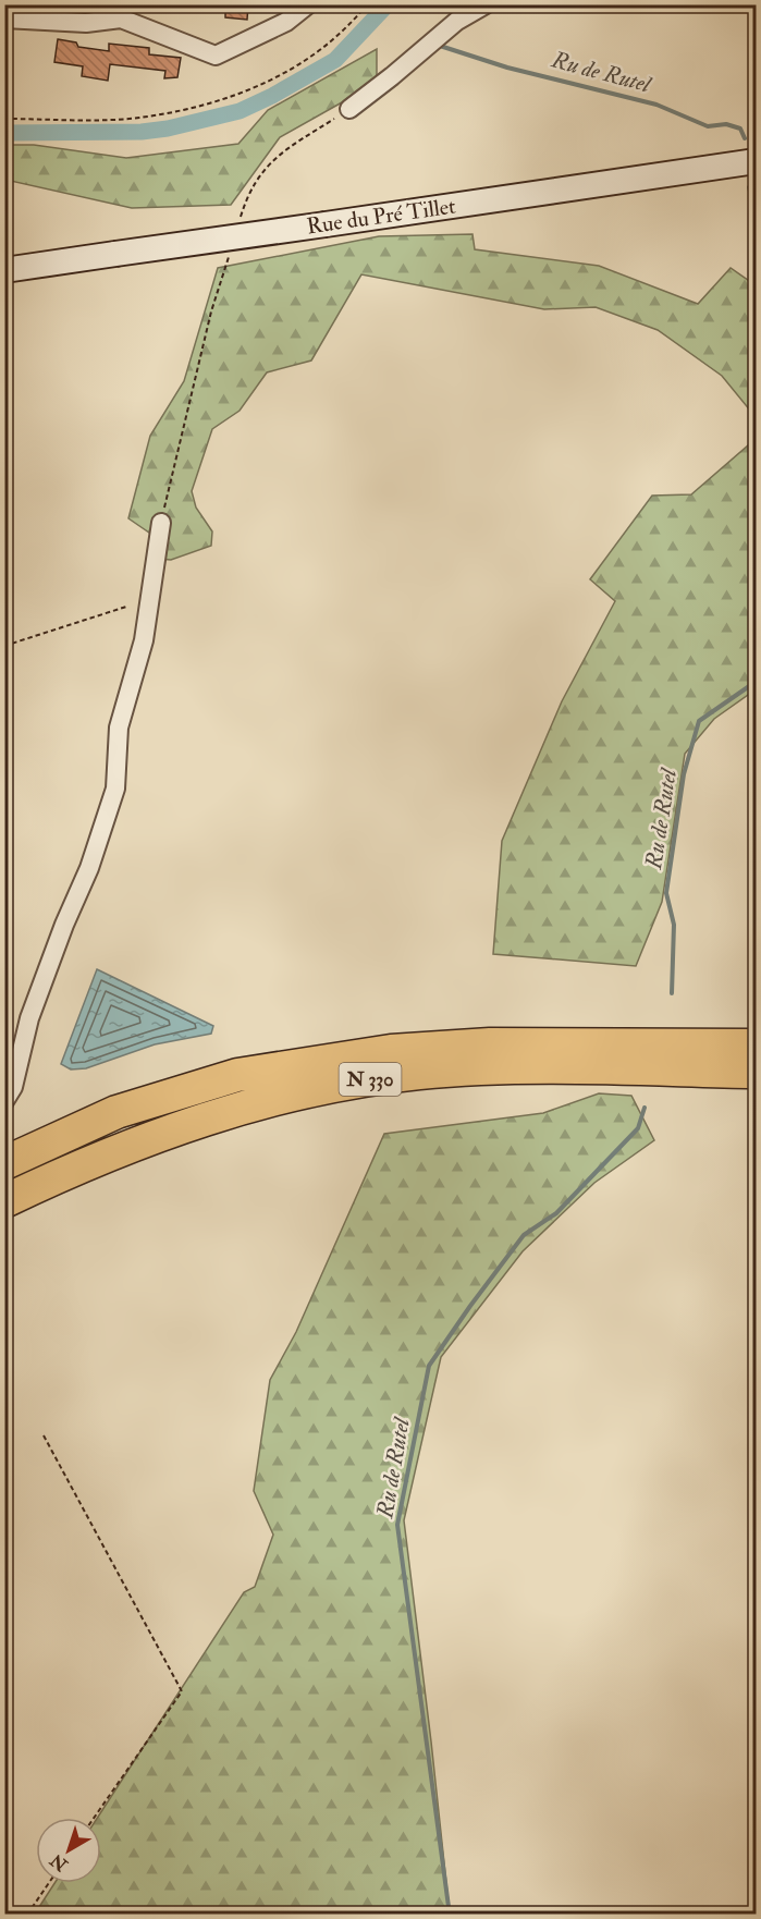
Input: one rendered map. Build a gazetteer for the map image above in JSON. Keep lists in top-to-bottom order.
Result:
{
  "streets": {
    "highway": ["N 330"],
    "street": ["Rue du Pré Tillet"]
  },
  "water": ["Ru de Rutel"],
  "north": "bottom left"
}
